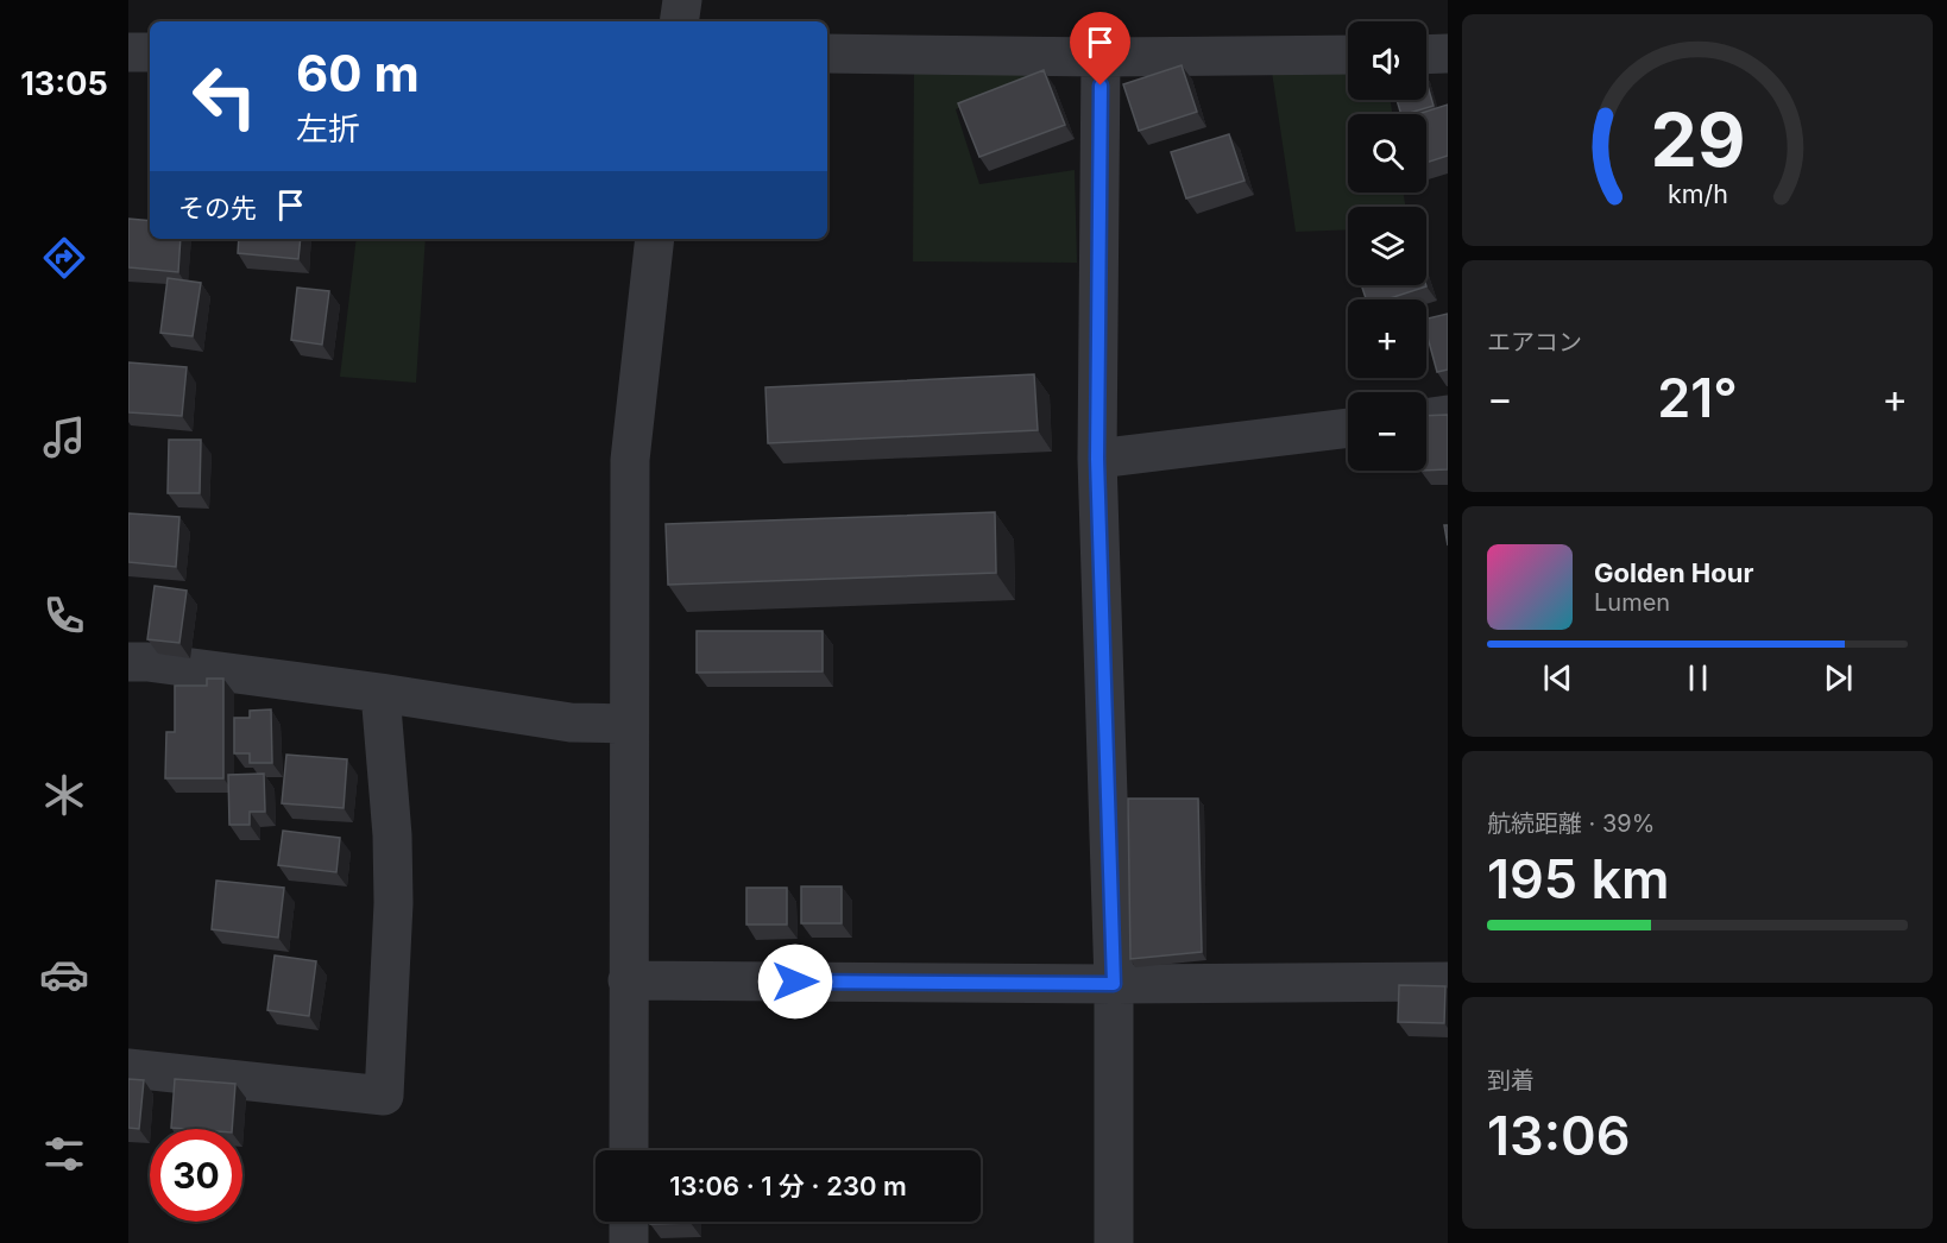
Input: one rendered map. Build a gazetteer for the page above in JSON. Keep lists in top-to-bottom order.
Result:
{
  "page": {
    "tabs": "13:05",
    "map_buttons": ["+", "−"],
    "turn": ["60 m", "左折"],
    "then": "その先",
    "tile": [
      "エアコン",
      ["航続距離 · 39%", "195 km"],
      ["到着", "13:06"]
    ],
    "heat": ["−", "21°", "+"],
    "song": ["Golden Hour", "Lumen"],
    "limit": "30",
    "trip": "13:06 · 1 分 · 230 m",
    "gauge": ["29", "km/h"]
  }
}
